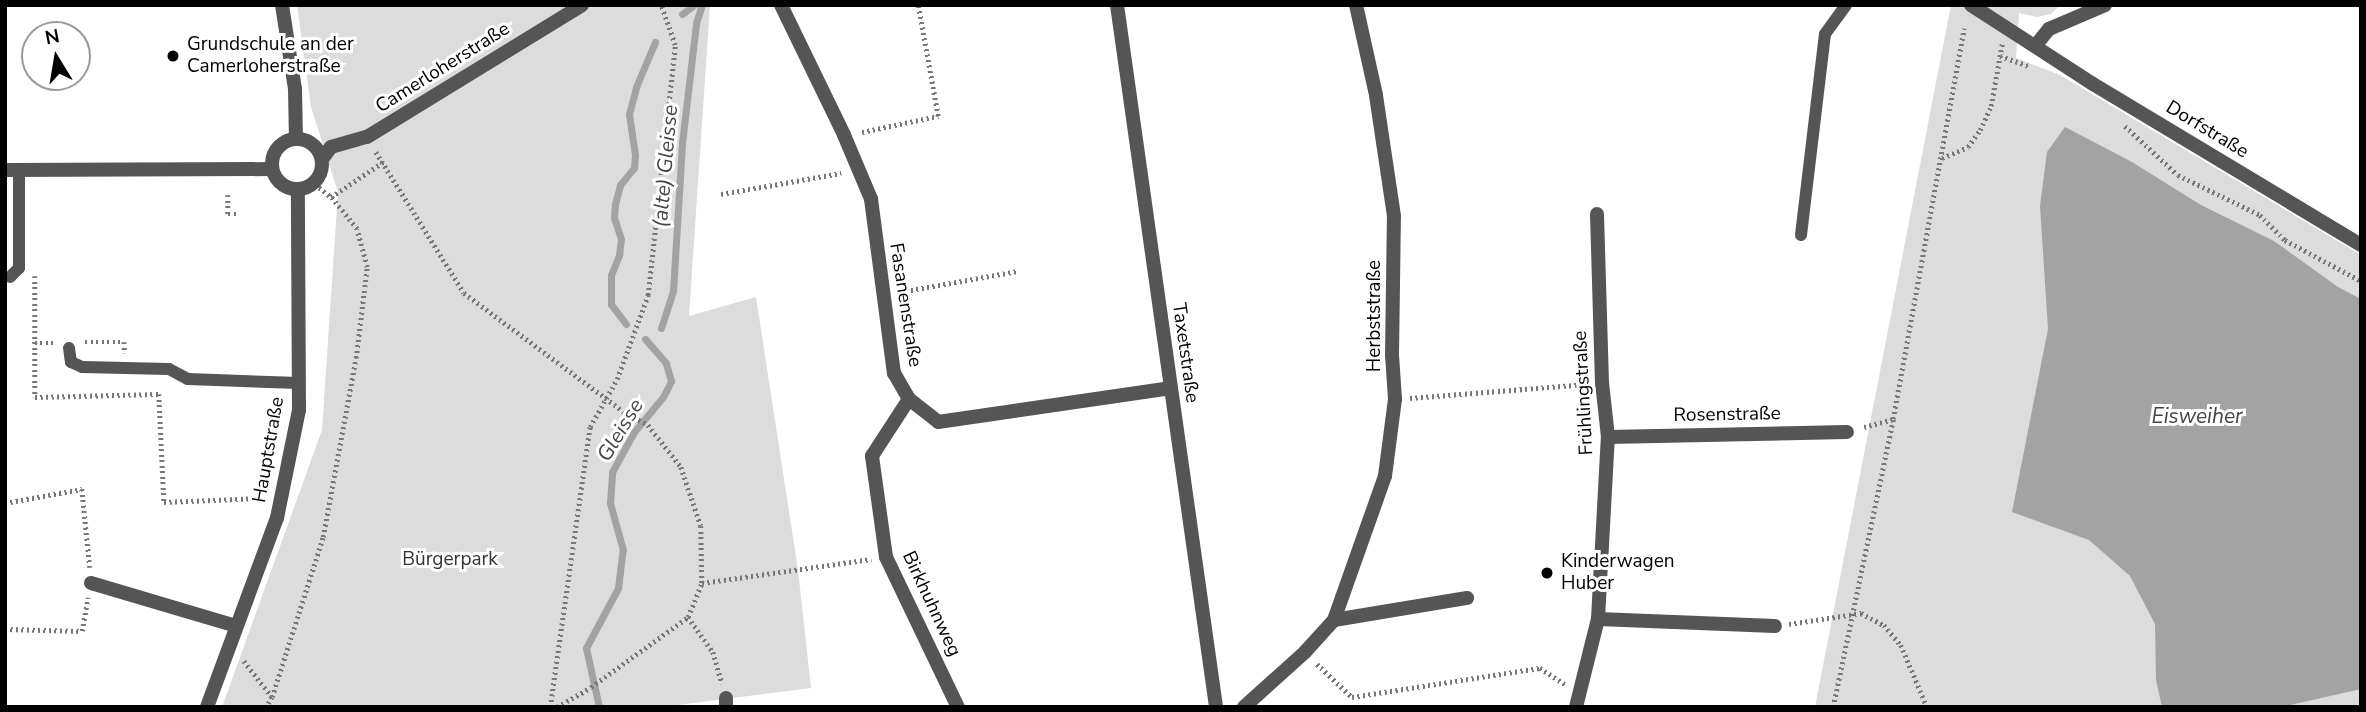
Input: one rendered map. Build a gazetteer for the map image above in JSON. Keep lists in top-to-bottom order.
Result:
{
  "streets": {
    "street": [
      "Camerloherstraße",
      "Dorfstraße",
      "Fasanenstraße",
      "Herbststraße",
      "Taxetstraße",
      "Frühlingstraße",
      "Rosenstraße",
      "Hauptstraße",
      "Birkhuhnweg"
    ]
  },
  "crossings": [
    ["Camerloherstraße", "Hauptstraße"],
    ["Fasanenstraße", "Taxetstraße"],
    ["Fasanenstraße", "Birkhuhnweg"],
    ["Frühlingstraße", "Rosenstraße"]
  ],
  "water": ["(alte) Gleisse", "Eisweiher", "Gleisse"],
  "parks": ["Bürgerpark"],
  "places": ["Grundschule an der Camerloherstraße", "Kinderwagen Huber"],
  "north": "top"
}
